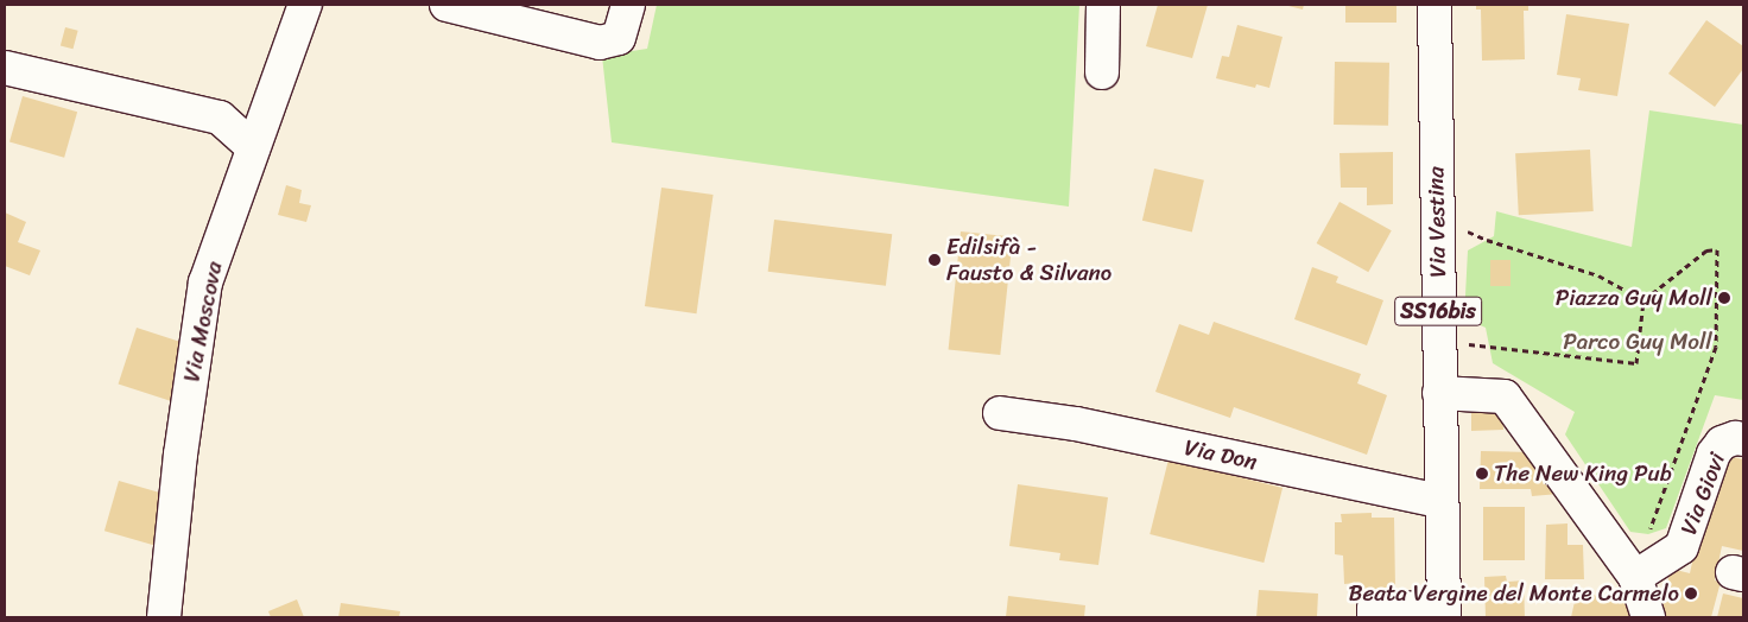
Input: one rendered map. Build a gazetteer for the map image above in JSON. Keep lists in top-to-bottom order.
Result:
{
  "streets": {
    "street": [
      "Via Vestina",
      "SS16bis",
      "Via Moscova",
      "Via Don",
      "Via Giovi"
    ]
  },
  "crossings": [
    ["Via Vestina", "Via Don"]
  ],
  "parks": ["Parco Guy Moll"],
  "places": [
    "Edilsifà - Fausto & Silvano",
    "Piazza Guy Moll",
    "The New King Pub",
    "Beata Vergine del Monte Carmelo"
  ]
}
